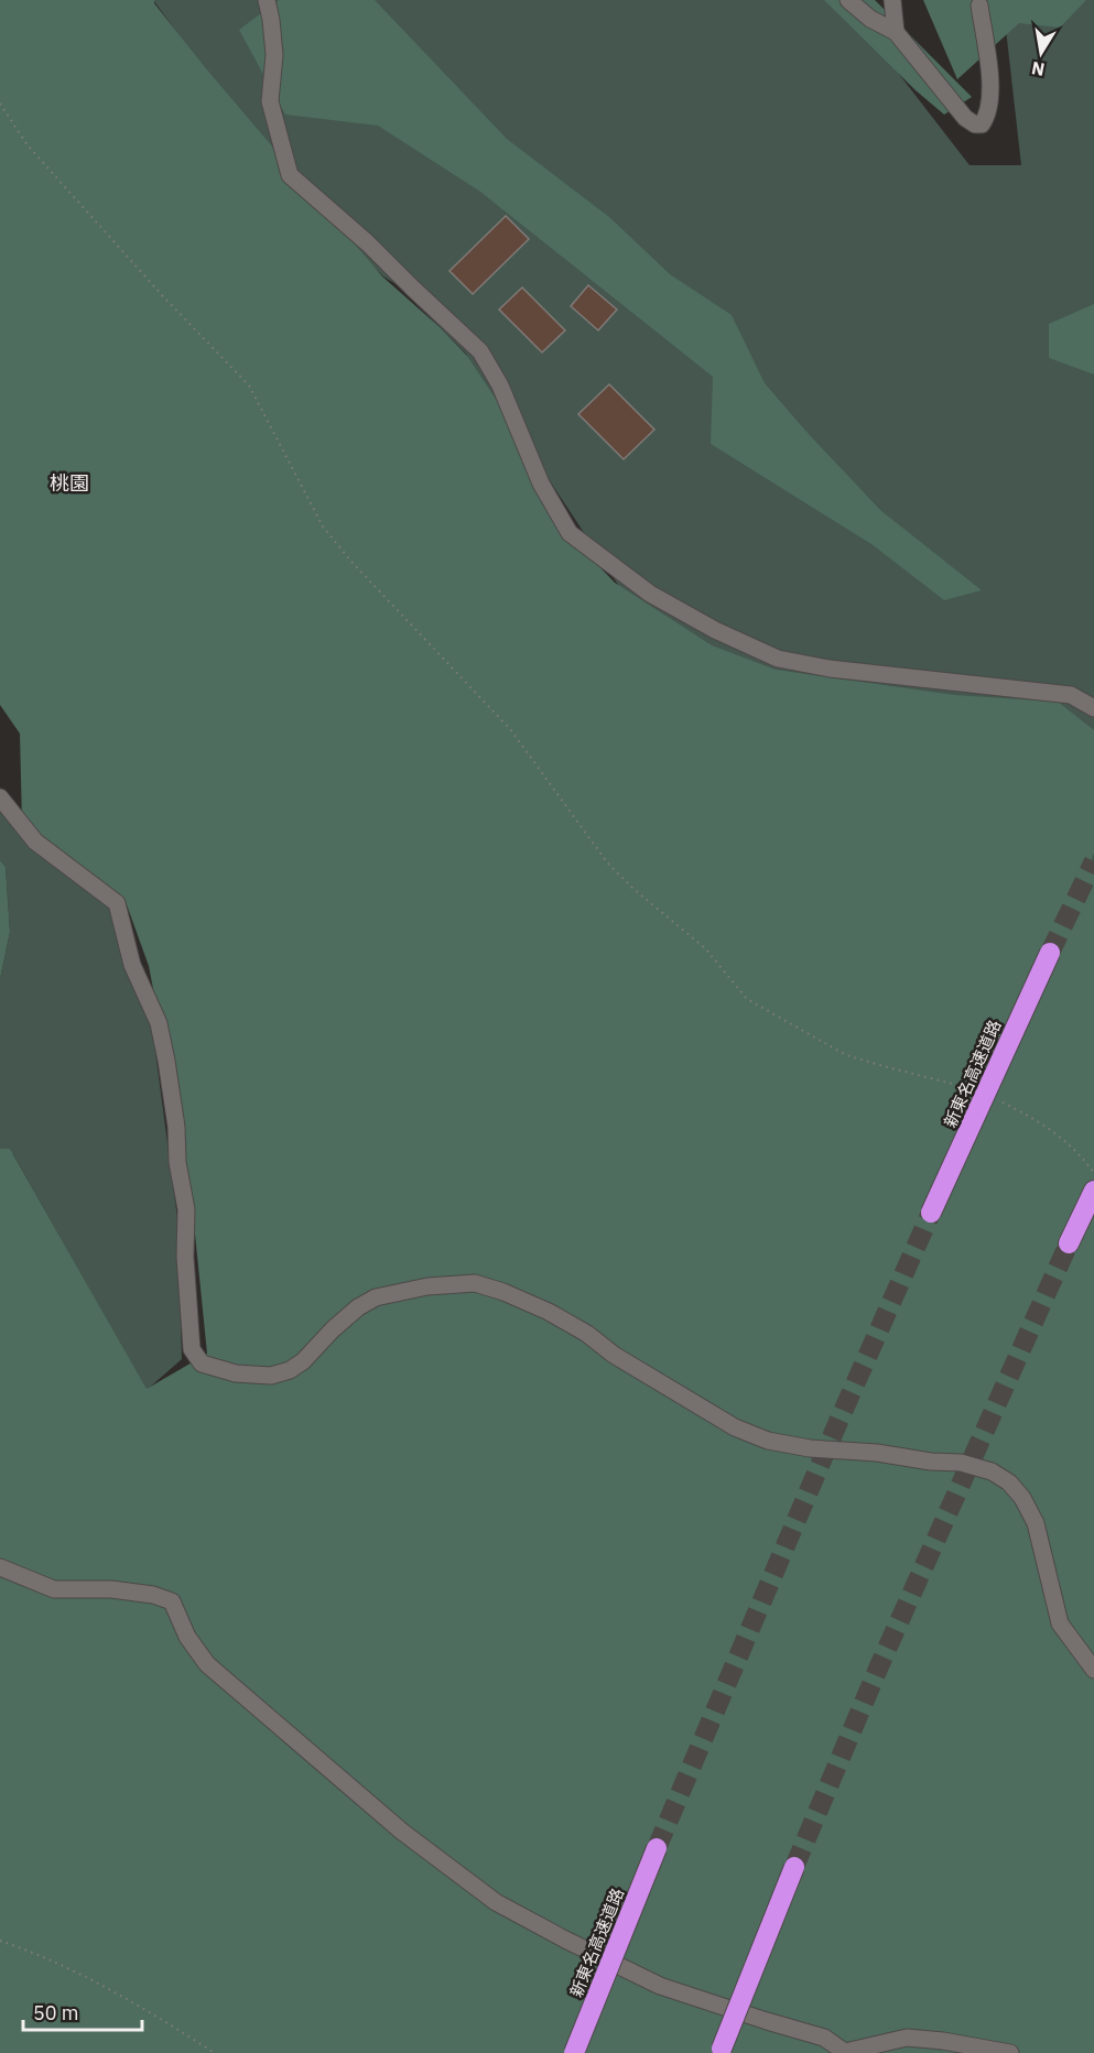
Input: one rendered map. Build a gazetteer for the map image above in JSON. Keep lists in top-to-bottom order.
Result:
{
  "streets": {
    "highway": ["新東名高速道路"]
  },
  "districts": ["桃園"],
  "scale_bar": "50 m",
  "north": "bottom"
}
